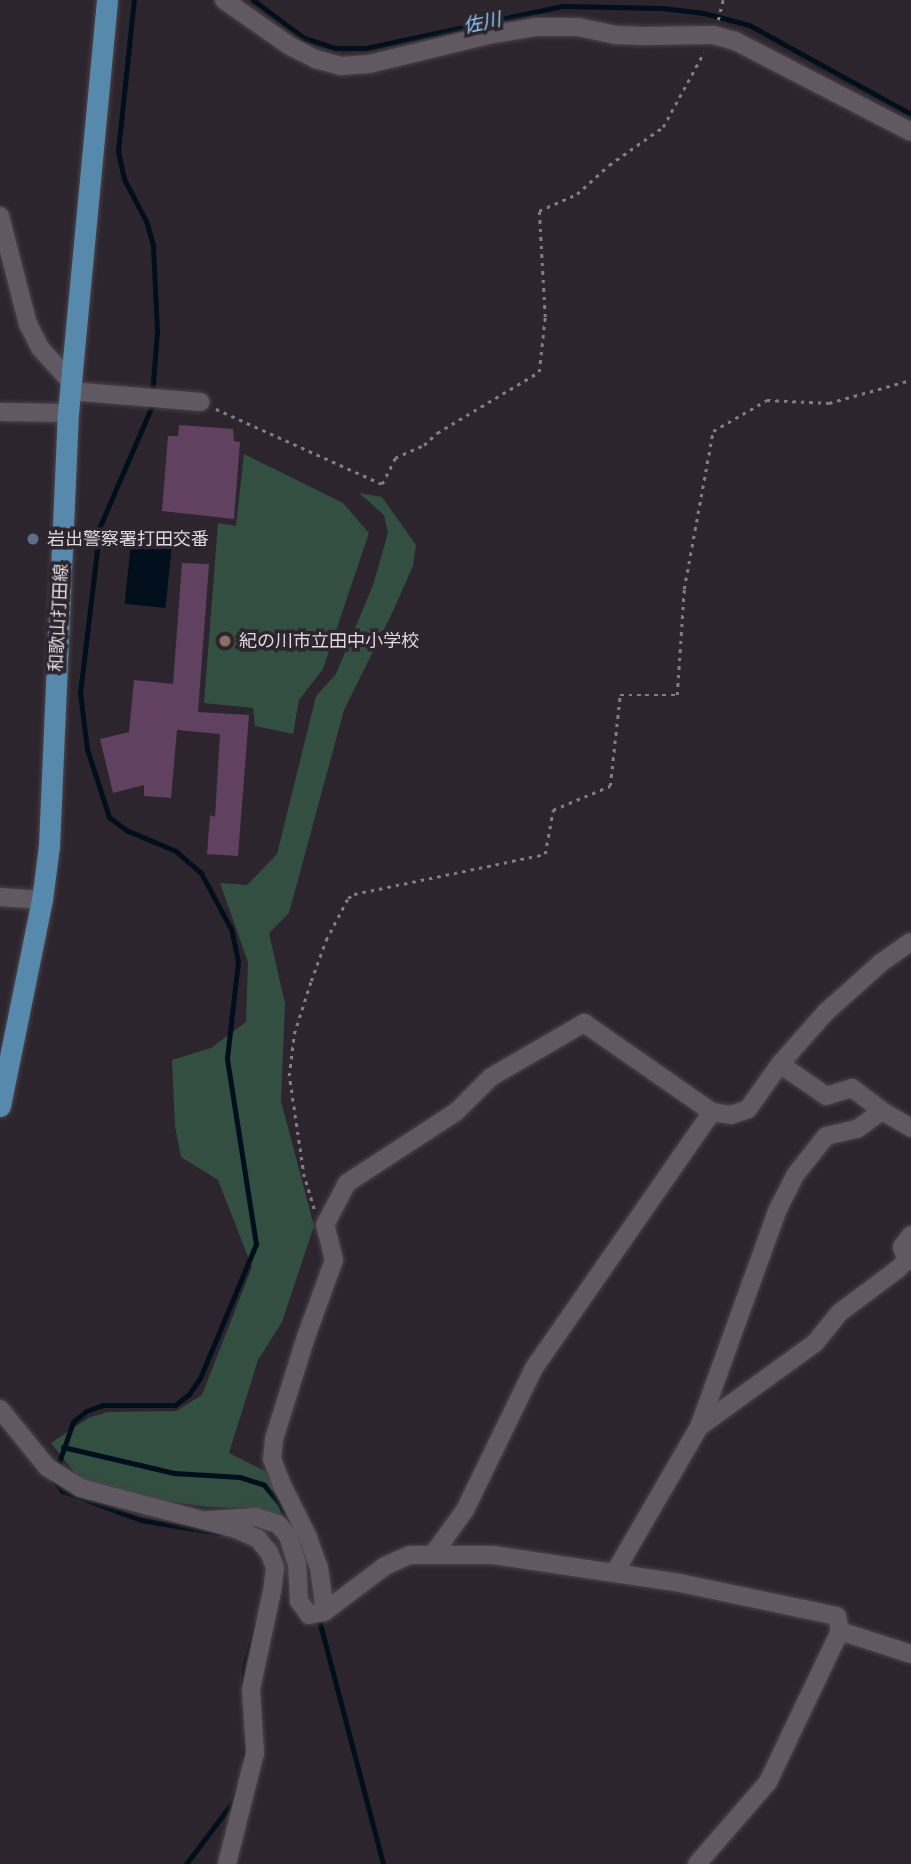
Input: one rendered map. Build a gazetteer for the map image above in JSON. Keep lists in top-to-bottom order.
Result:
{
  "streets": {
    "main road": ["和歌山打田線"]
  },
  "water": ["佐川"],
  "places": ["岩出警察署打田交番", "紀の川市立田中小学校"]
}
